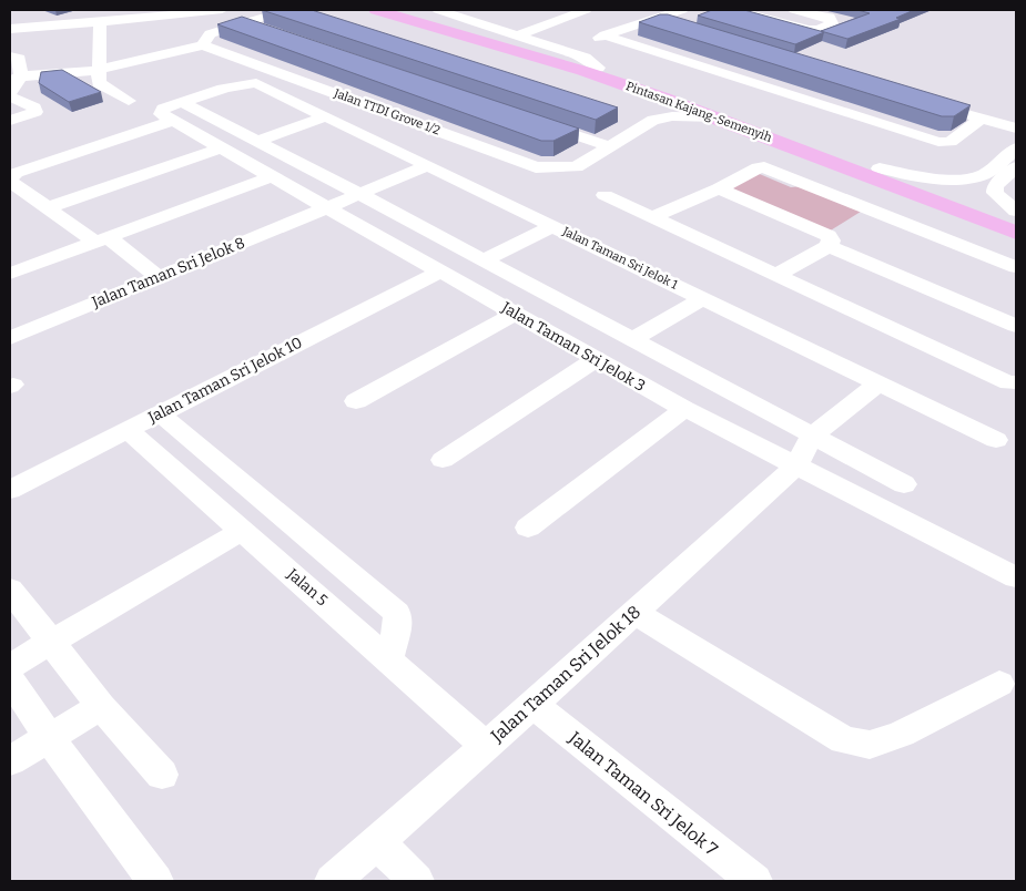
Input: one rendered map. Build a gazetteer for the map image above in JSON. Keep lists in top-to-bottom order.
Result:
{
  "streets": {
    "highway": ["Pintasan Kajang-Semenyih"],
    "street": [
      "Jalan TTDI Grove 1/2",
      "Jalan Taman Sri Jelok 1",
      "Jalan Taman Sri Jelok 8",
      "Jalan Taman Sri Jelok 3",
      "Jalan Taman Sri Jelok 10",
      "Jalan 5",
      "Jalan Taman Sri Jelok 18",
      "Jalan Taman Sri Jelok 7"
    ]
  },
  "crossings": [
    ["Jalan Taman Sri Jelok 1", "Jalan Taman Sri Jelok 8"],
    ["Jalan Taman Sri Jelok 1", "Jalan Taman Sri Jelok 3"],
    ["Jalan Taman Sri Jelok 8", "Jalan Taman Sri Jelok 3"],
    ["Jalan Taman Sri Jelok 3", "Jalan Taman Sri Jelok 10"],
    ["Jalan Taman Sri Jelok 3", "Jalan Taman Sri Jelok 18"],
    ["Jalan Taman Sri Jelok 10", "Jalan 5"],
    ["Jalan 5", "Jalan Taman Sri Jelok 18"],
    ["Jalan Taman Sri Jelok 18", "Jalan Taman Sri Jelok 7"]
  ]
}
